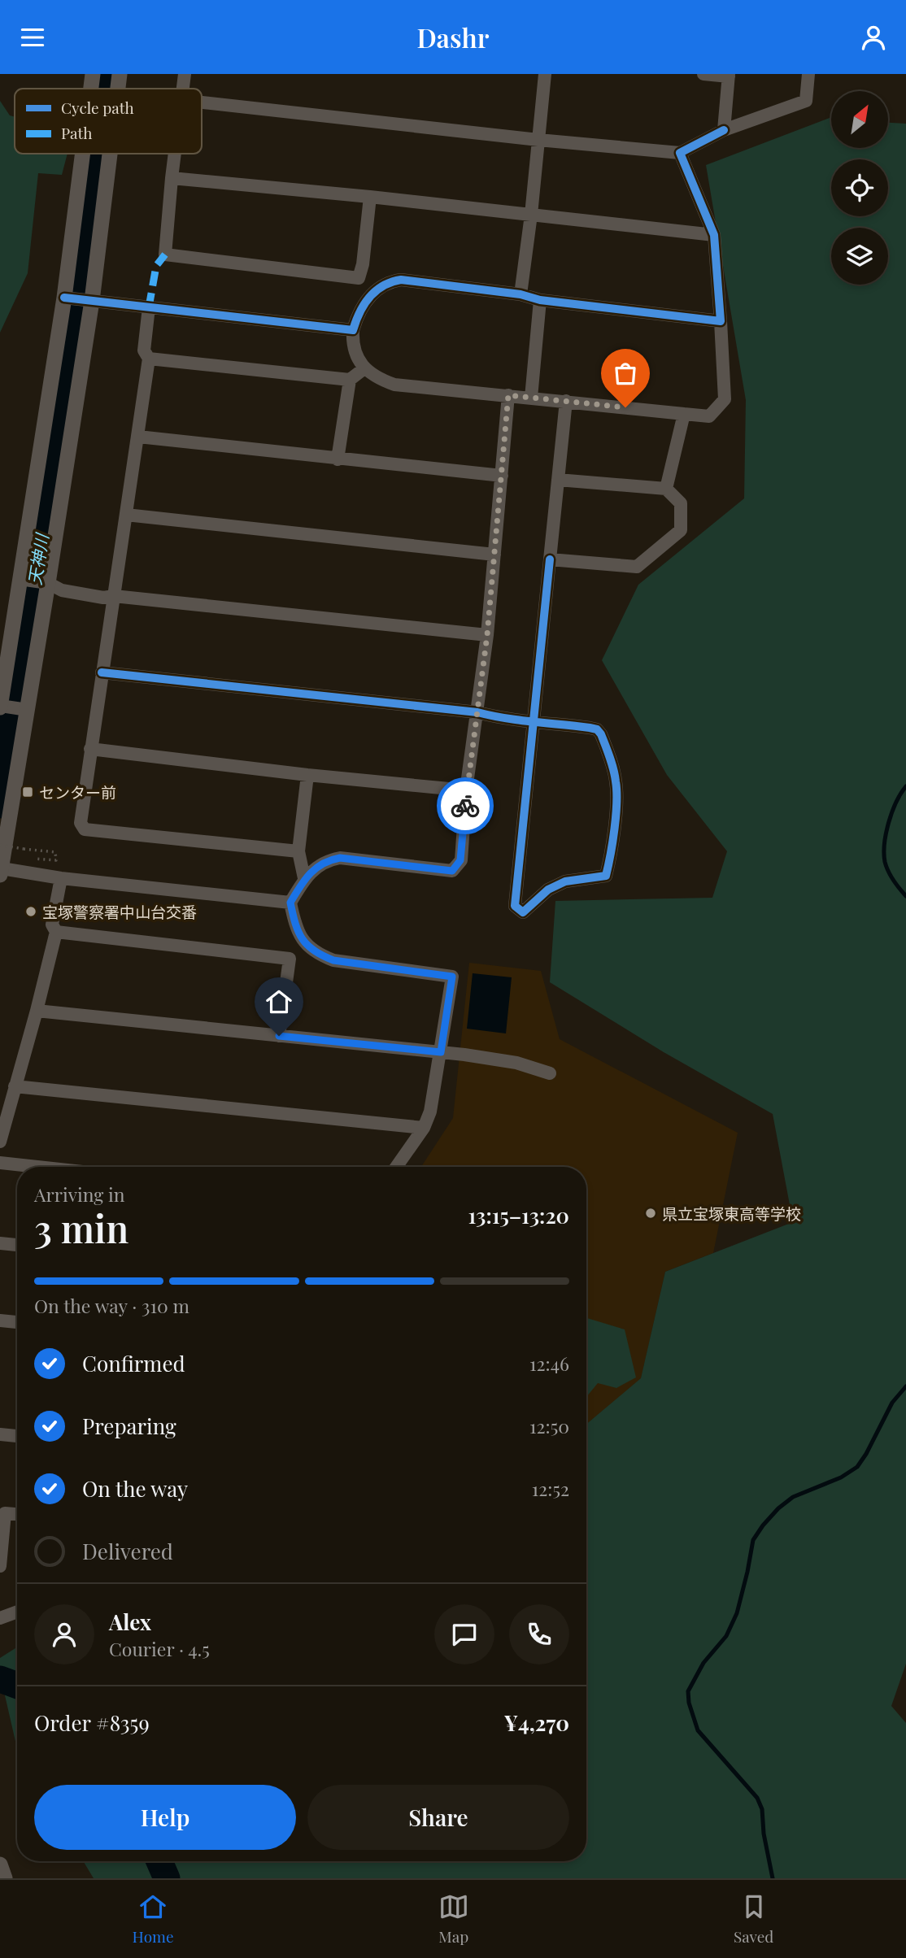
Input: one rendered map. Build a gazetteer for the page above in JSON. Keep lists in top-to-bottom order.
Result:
{
  "water": ["天神川"],
  "places": {
    "transit": ["センター前"],
    "other": ["宝塚警察署中山台交番", "県立宝塚東高等学校"]
  },
  "legend": ["Cycle path", "Path"],
  "north": "top right",
  "page": {
    "header": "Dashr",
    "heading": ["3 min", "Arriving in", "13:15–13:20"],
    "panel": [
      "Alex",
      "Courier · 4.5",
      "Order #8359",
      "¥4,270"
    ],
    "bar": "On the way · 310 m",
    "list": [
      ["Confirmed", "12:46"],
      ["Preparing", "12:50"],
      ["On the way", "12:52"],
      "Delivered"
    ],
    "buttons": ["Help", "Share"],
    "tabs": ["Home", "Map", "Saved"]
  }
}
